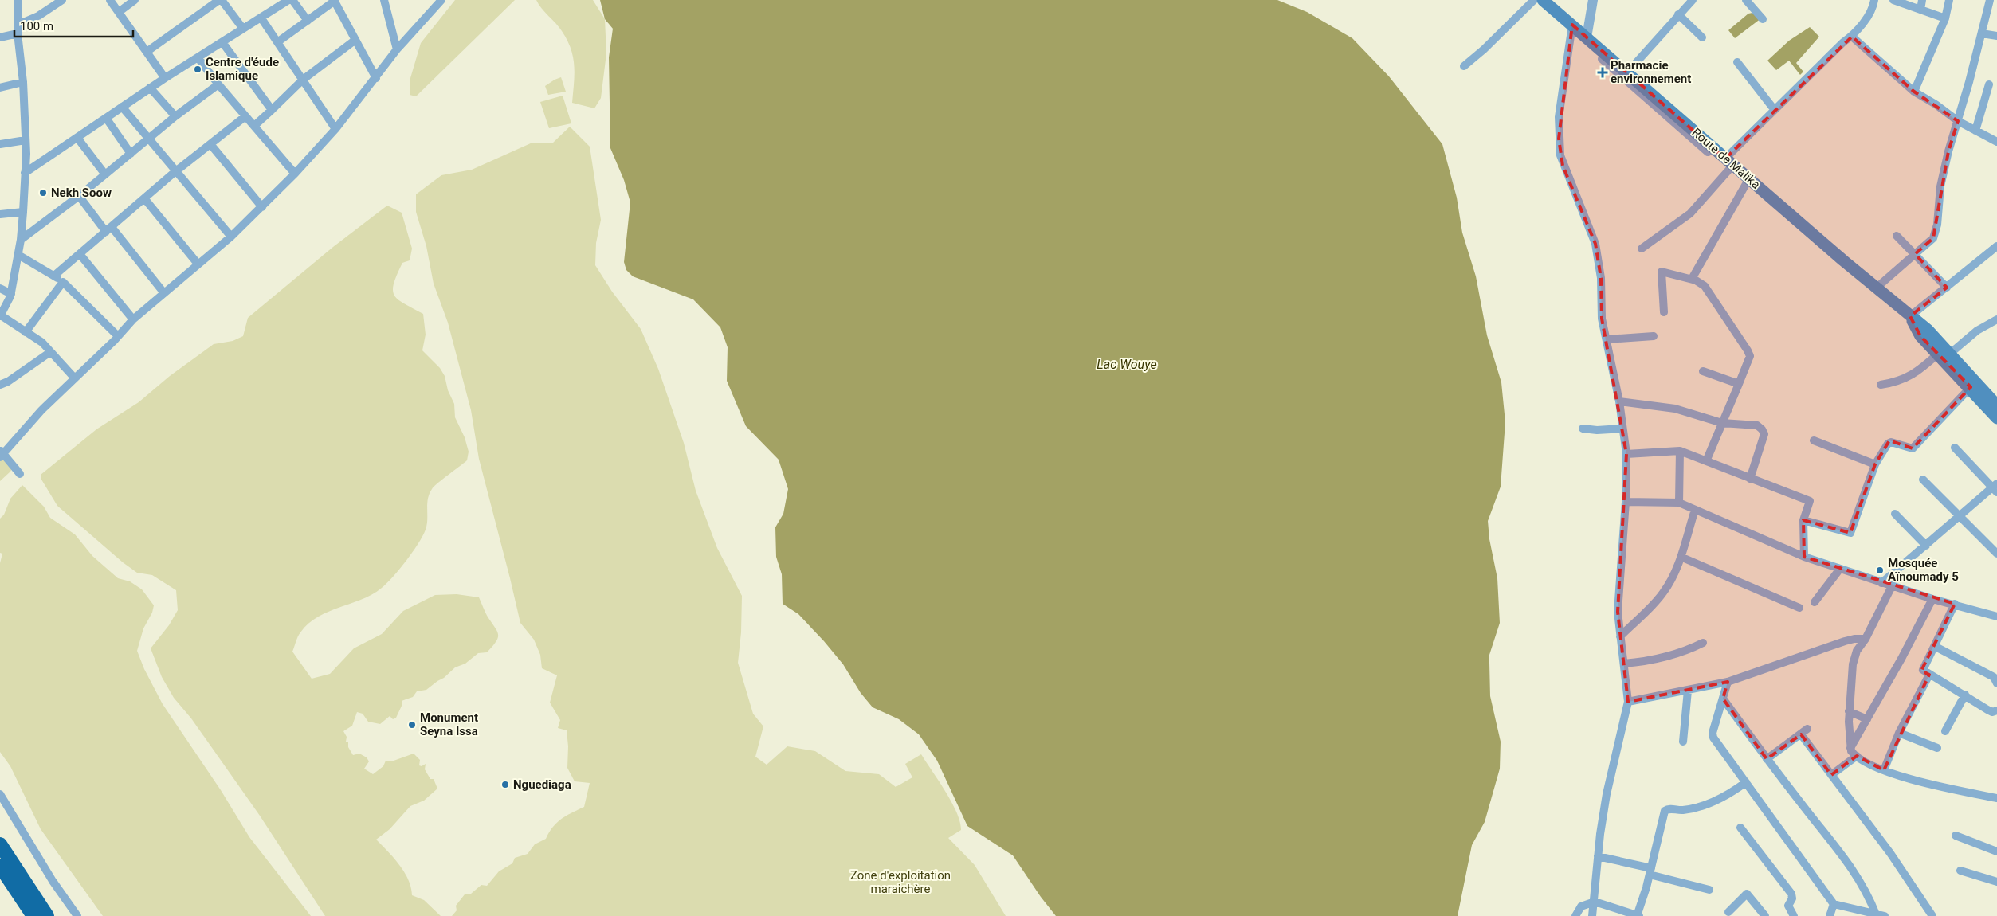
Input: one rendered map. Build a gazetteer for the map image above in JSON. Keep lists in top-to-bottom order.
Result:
{
  "streets": {
    "main road": ["Route de Malika"]
  },
  "water": ["Lac Wouye"],
  "parks": ["Zone d'exploitation maraichère"],
  "places": {
    "other": [
      "Centre d'éude Islamique",
      "Nekh Soow",
      "Mosquée Aïnoumady 5",
      "Monument Seyna Issa",
      "Nguediaga"
    ],
    "health": ["Pharmacie environnement"]
  },
  "scale_bar": "100 m"
}
